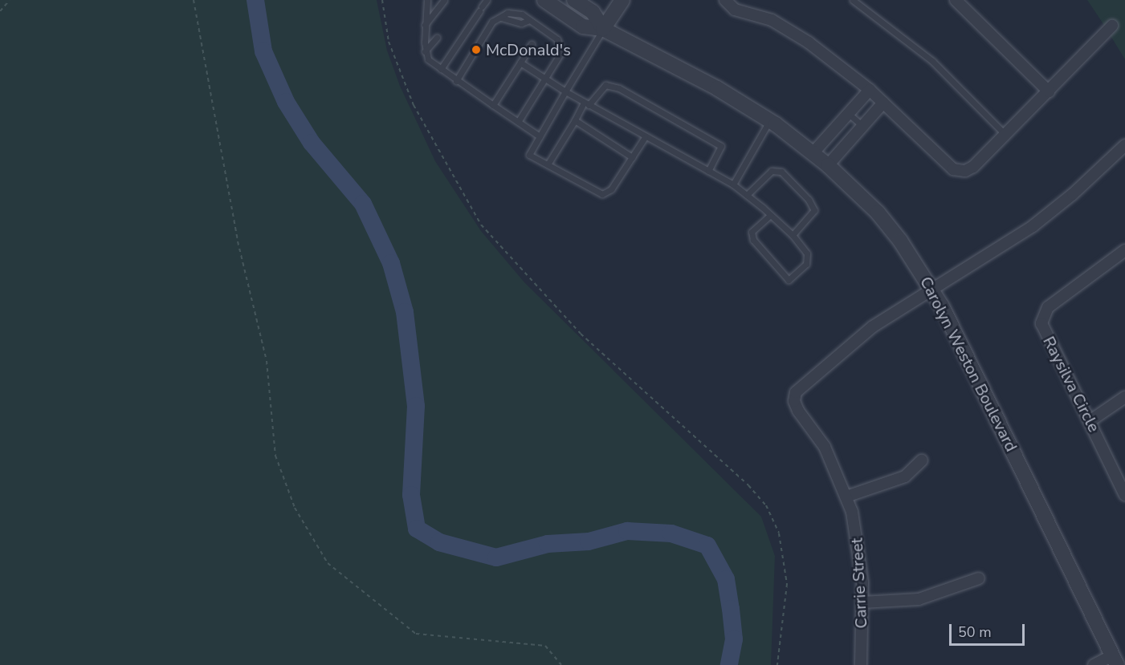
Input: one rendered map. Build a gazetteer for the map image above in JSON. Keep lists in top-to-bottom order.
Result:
{
  "streets": {
    "street": ["Carolyn Weston Boulevard", "Raysilva Circle", "Carrie Street"]
  },
  "crossings": [
    ["Carolyn Weston Boulevard", "Carrie Street"]
  ],
  "places": ["McDonald's"],
  "scale_bar": "50 m"
}
